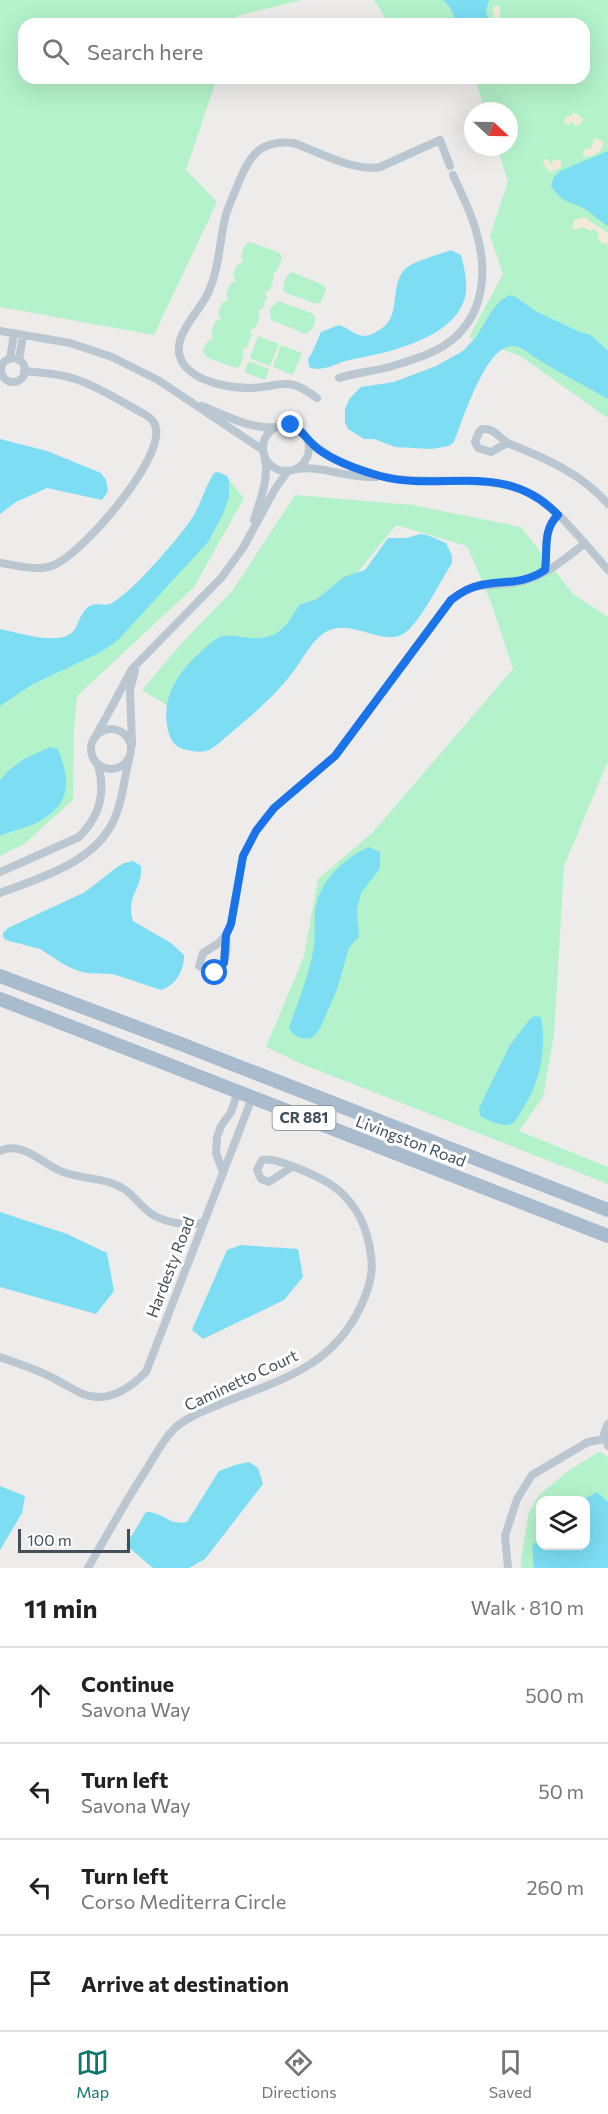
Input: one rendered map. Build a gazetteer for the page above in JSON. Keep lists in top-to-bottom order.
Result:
{
  "streets": {
    "main road": ["CR 881", "Livingston Road"],
    "street": ["Hardesty Road", "Caminetto Court"]
  },
  "crossings": [
    ["Livingston Road", "Hardesty Road"]
  ],
  "scale_bar": "100 m",
  "north": "right",
  "page": {
    "search": "Search here",
    "scale": "100 m",
    "heading": ["11 min", "Walk · 810 m"],
    "list": [
      ["Continue", "Savona Way", "500 m"],
      ["Turn left", "Savona Way", "50 m"],
      ["Turn left", "Corso Mediterra Circle", "260 m"],
      "Arrive at destination"
    ],
    "nav": ["Map", "Directions", "Saved"]
  }
}
